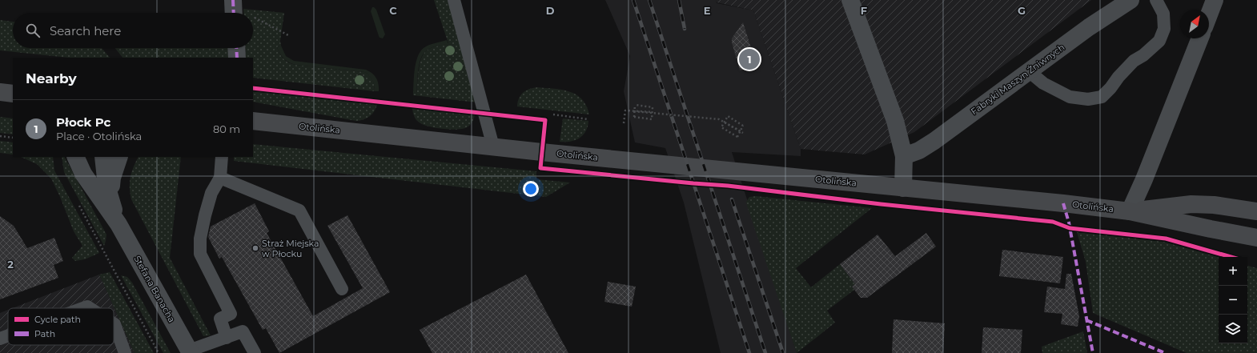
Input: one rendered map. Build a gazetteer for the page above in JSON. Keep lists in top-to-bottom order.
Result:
{
  "streets": {
    "main road": ["Otolińska"],
    "street": ["Fabryki Maszyn Żniwnych", "Stefana Banacha"]
  },
  "places": ["Straż Miejska w Płocku"],
  "legend": ["Cycle path", "Path"],
  "north": "top right",
  "page": {
    "search": "Search here",
    "pins": "1",
    "heading": "Nearby",
    "list": [
      {
        "mark": "1",
        "name": "Płock Pc",
        "note": "Place · Otolińska",
        "value": "80 m"
      }
    ],
    "map_buttons": ["+", "−"]
  },
  "grid": {
    "columns": [
      "C",
      "D",
      "E",
      "F",
      "G"
    ],
    "rows": ["2"]
  }
}
